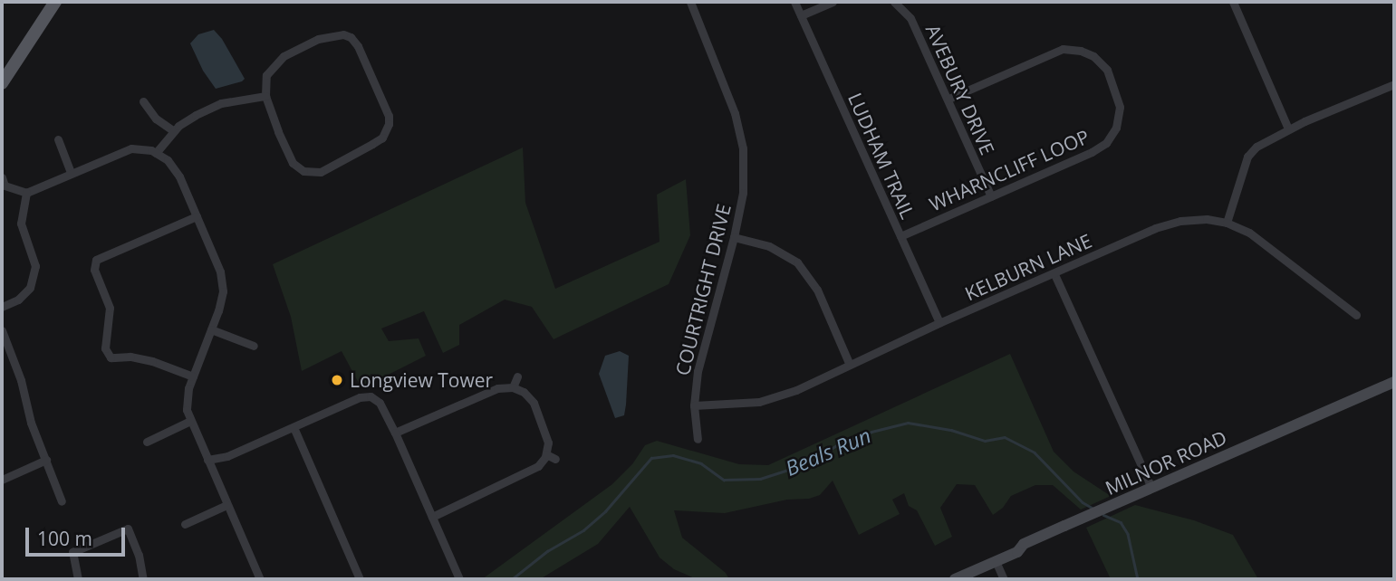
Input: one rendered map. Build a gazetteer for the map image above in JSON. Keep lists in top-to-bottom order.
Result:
{
  "streets": {
    "main road": ["MILNOR ROAD"],
    "street": [
      "AVEBURY DRIVE",
      "LUDHAM TRAIL",
      "WHARNCLIFF LOOP",
      "KELBURN LANE",
      "COURTRIGHT DRIVE"
    ]
  },
  "crossings": [
    ["AVEBURY DRIVE", "WHARNCLIFF LOOP"],
    ["LUDHAM TRAIL", "WHARNCLIFF LOOP"],
    ["LUDHAM TRAIL", "KELBURN LANE"],
    ["KELBURN LANE", "COURTRIGHT DRIVE"]
  ],
  "water": ["Beals Run"],
  "places": ["Longview Tower"],
  "scale_bar": "100 m"
}
